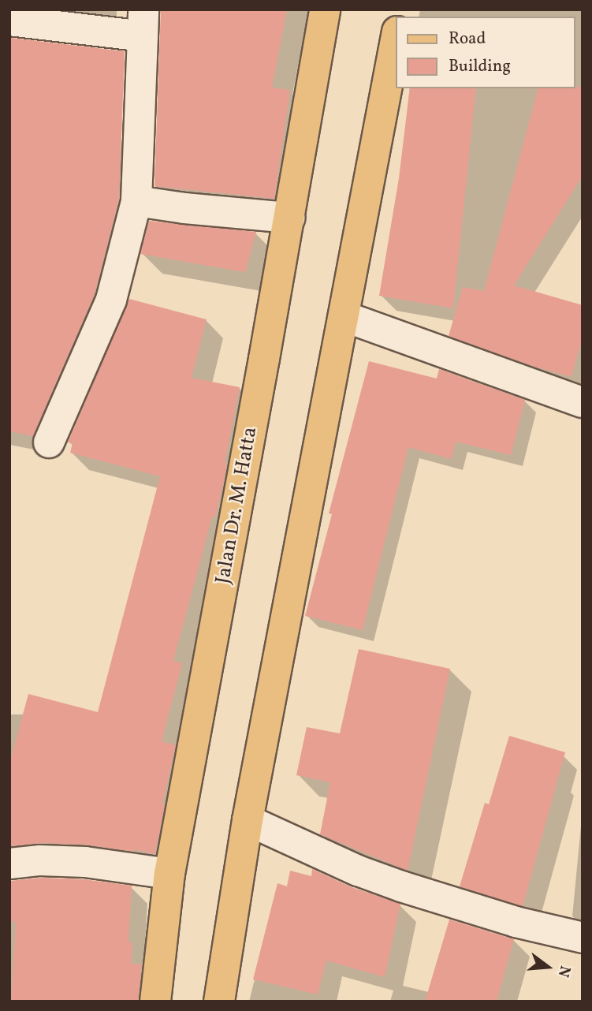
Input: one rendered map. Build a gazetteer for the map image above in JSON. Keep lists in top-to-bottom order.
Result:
{
  "streets": {
    "main road": ["Jalan Dr. M. Hatta"]
  },
  "legend": ["Road", "Building"],
  "north": "right"
}
